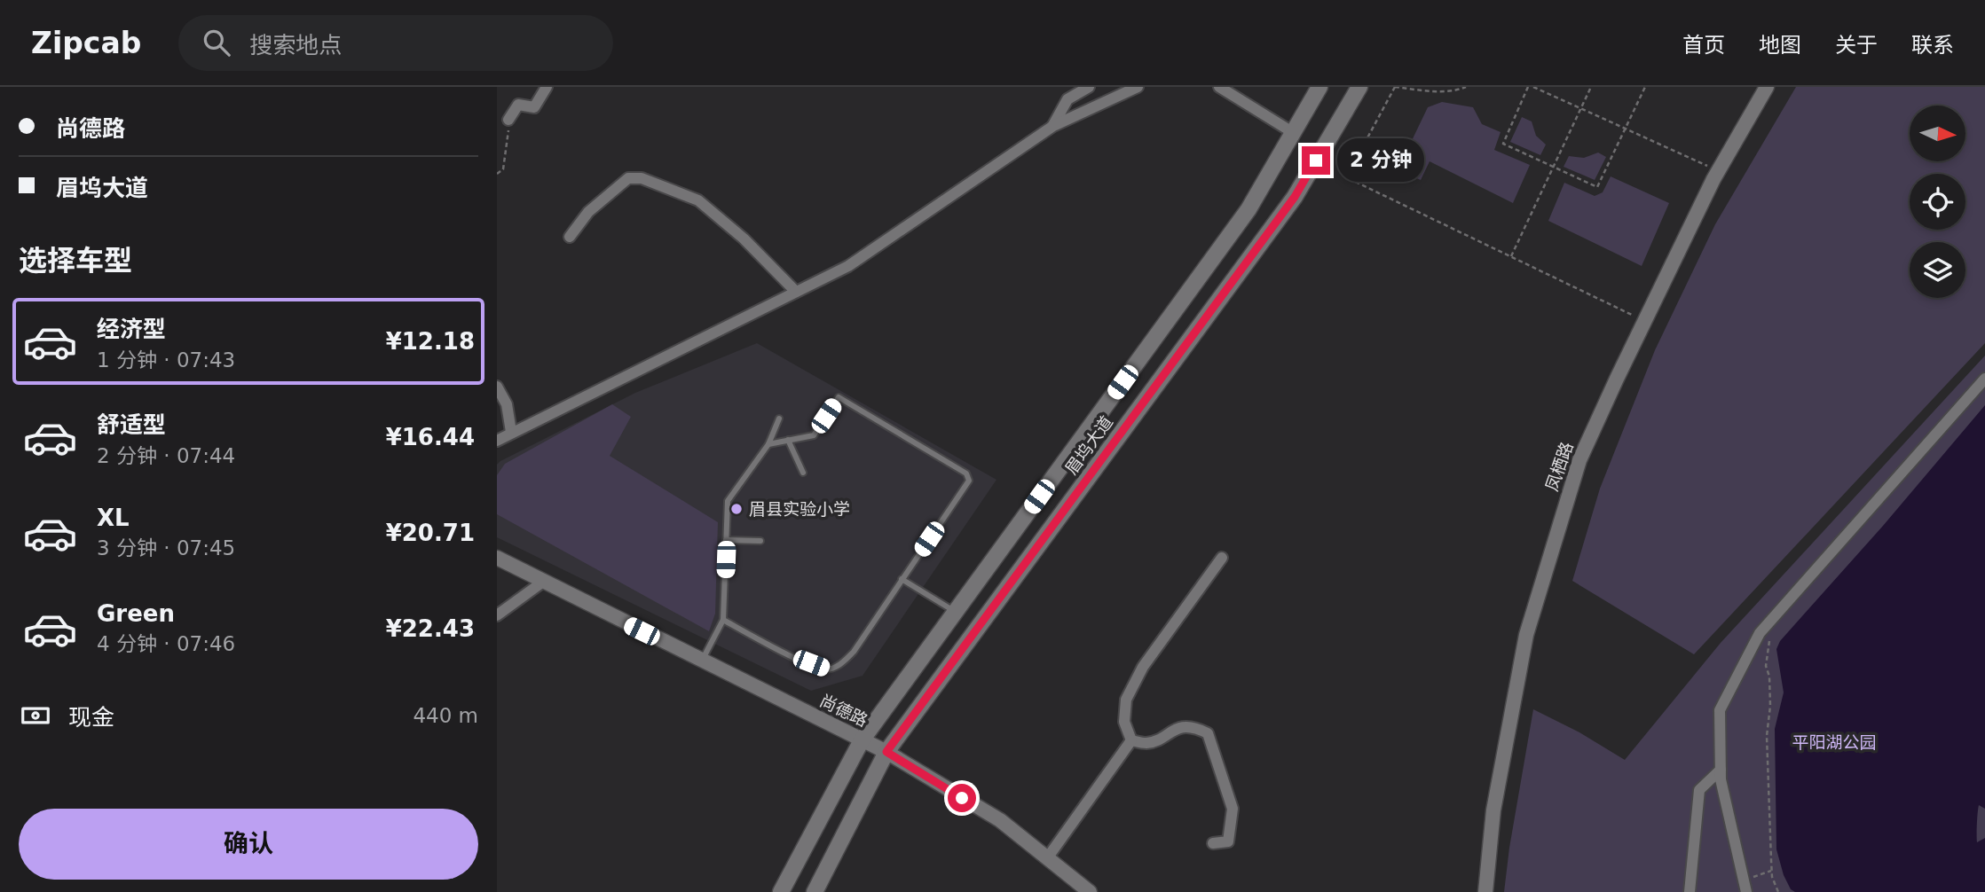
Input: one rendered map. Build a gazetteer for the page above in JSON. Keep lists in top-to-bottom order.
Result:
{
  "streets": {
    "main road": ["眉坞大道"],
    "street": ["凤栖路", "尚德路"]
  },
  "crossings": [
    ["眉坞大道", "尚德路"]
  ],
  "parks": ["平阳湖公园"],
  "places": ["眉县实验小学"],
  "north": "right",
  "page": {
    "header": "Zipcab",
    "search": "搜索地点",
    "nav": [
      "首页",
      "地图",
      "关于",
      "联系"
    ],
    "banner": ["尚德路", "眉坞大道"],
    "bubble": "2 分钟",
    "heading": "选择车型",
    "list": [
      {
        "name": "经济型",
        "note": "1 分钟 · 07:43",
        "value": "¥12.18"
      },
      {
        "name": "舒适型",
        "note": "2 分钟 · 07:44",
        "value": "¥16.44"
      },
      {
        "name": "XL",
        "note": "3 分钟 · 07:45",
        "value": "¥20.71"
      },
      {
        "name": "Green",
        "note": "4 分钟 · 07:46",
        "value": "¥22.43"
      }
    ],
    "pay": ["现金", "440 m"],
    "buttons": "确认"
  }
}
